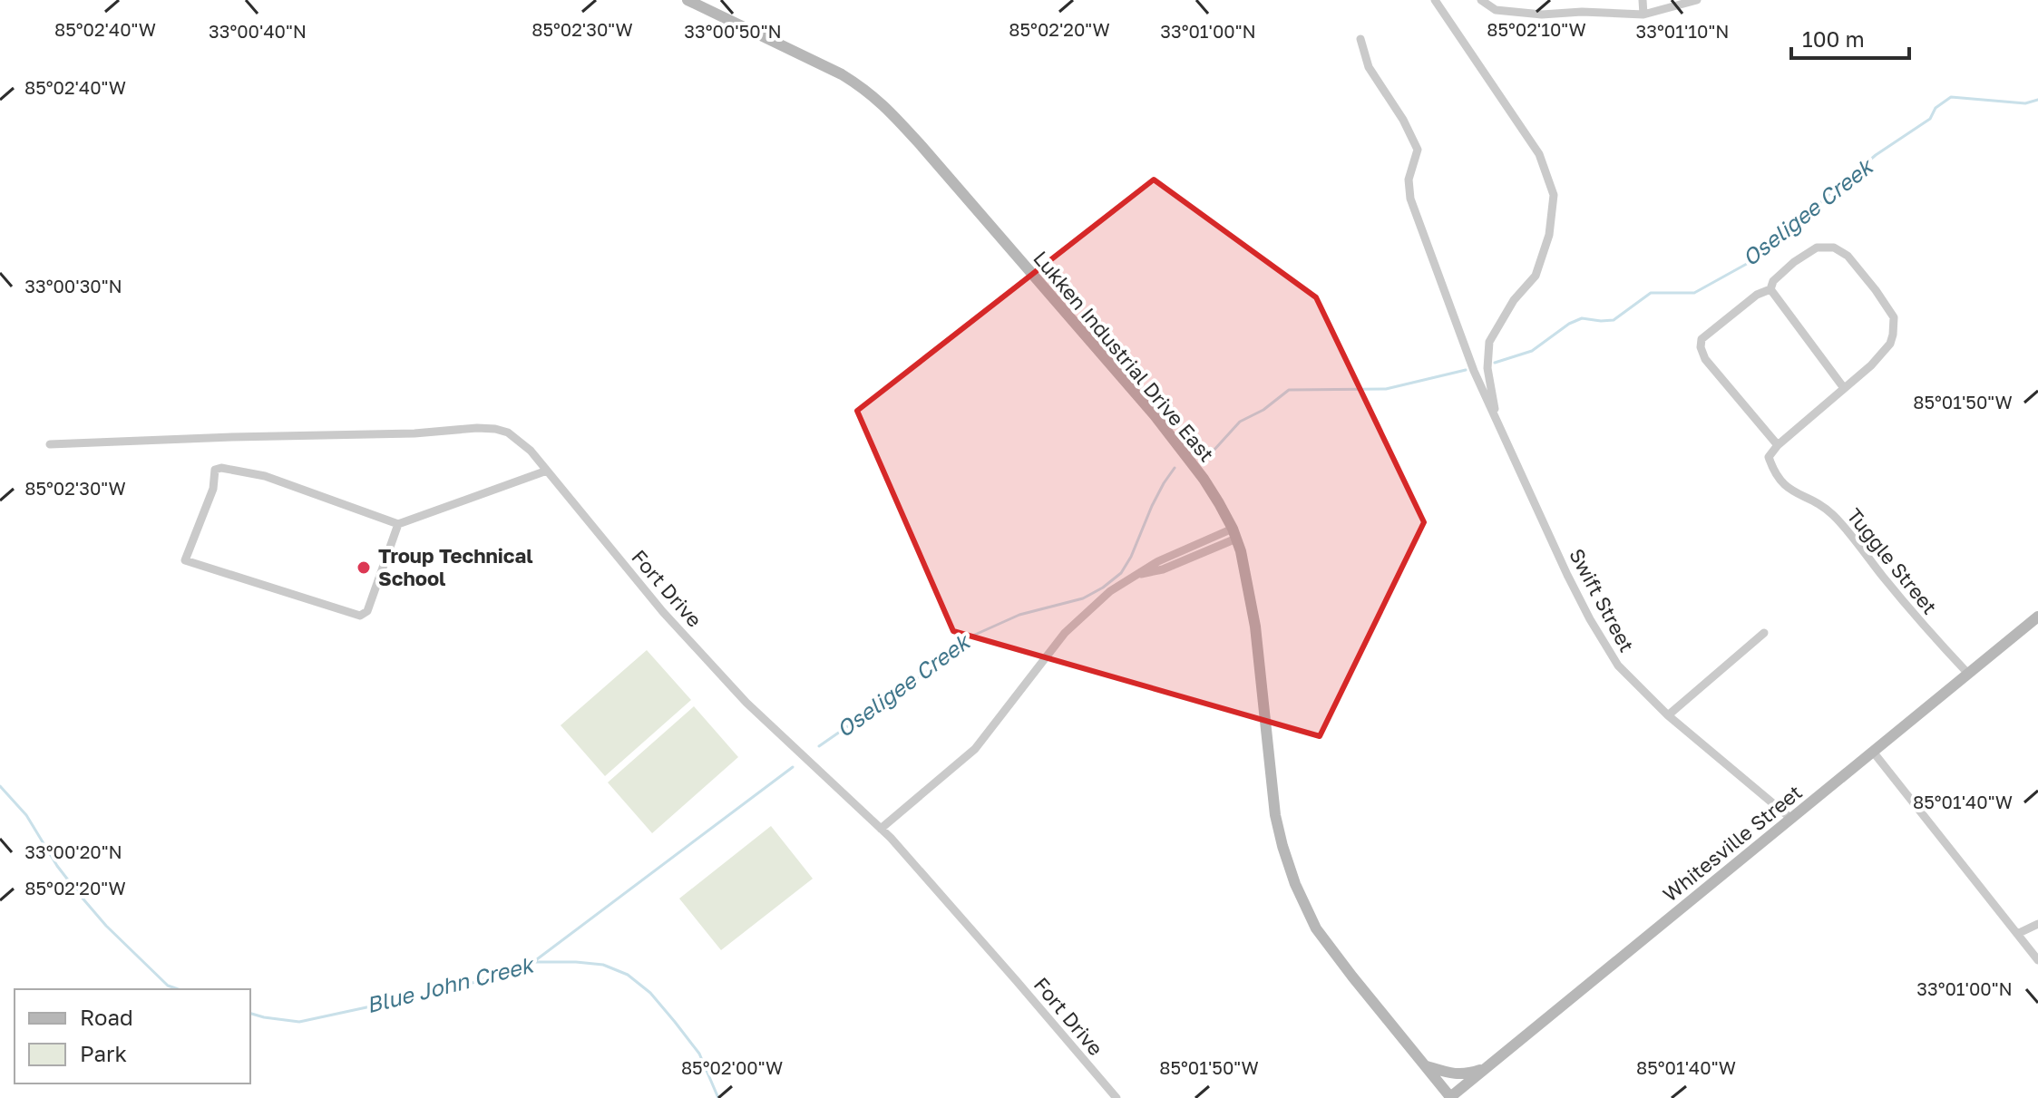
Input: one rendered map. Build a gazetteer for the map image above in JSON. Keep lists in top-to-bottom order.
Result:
{
  "streets": {
    "main road": ["Lukken Industrial Drive East", "Whitesville Street"],
    "street": ["Tuggle Street", "Fort Drive", "Swift Street"]
  },
  "crossings": [
    ["Lukken Industrial Drive East", "Whitesville Street"],
    ["Tuggle Street", "Whitesville Street"],
    ["Swift Street", "Whitesville Street"]
  ],
  "water": ["Oseligee Creek", "Blue John Creek"],
  "places": ["Troup Technical School"],
  "legend": ["Road", "Park"],
  "scale_bar": "100 m",
  "coordinates": [
    "85°02'30\"W",
    "85°02'40\"W",
    "85°02'20\"W",
    "85°02'10\"W",
    "33°00'40\"N",
    "33°00'50\"N",
    "33°01'00\"N",
    "33°01'10\"N",
    "33°00'30\"N",
    "85°01'50\"W",
    "85°01'40\"W",
    "33°00'20\"N",
    "85°02'00\"W"
  ]
}
